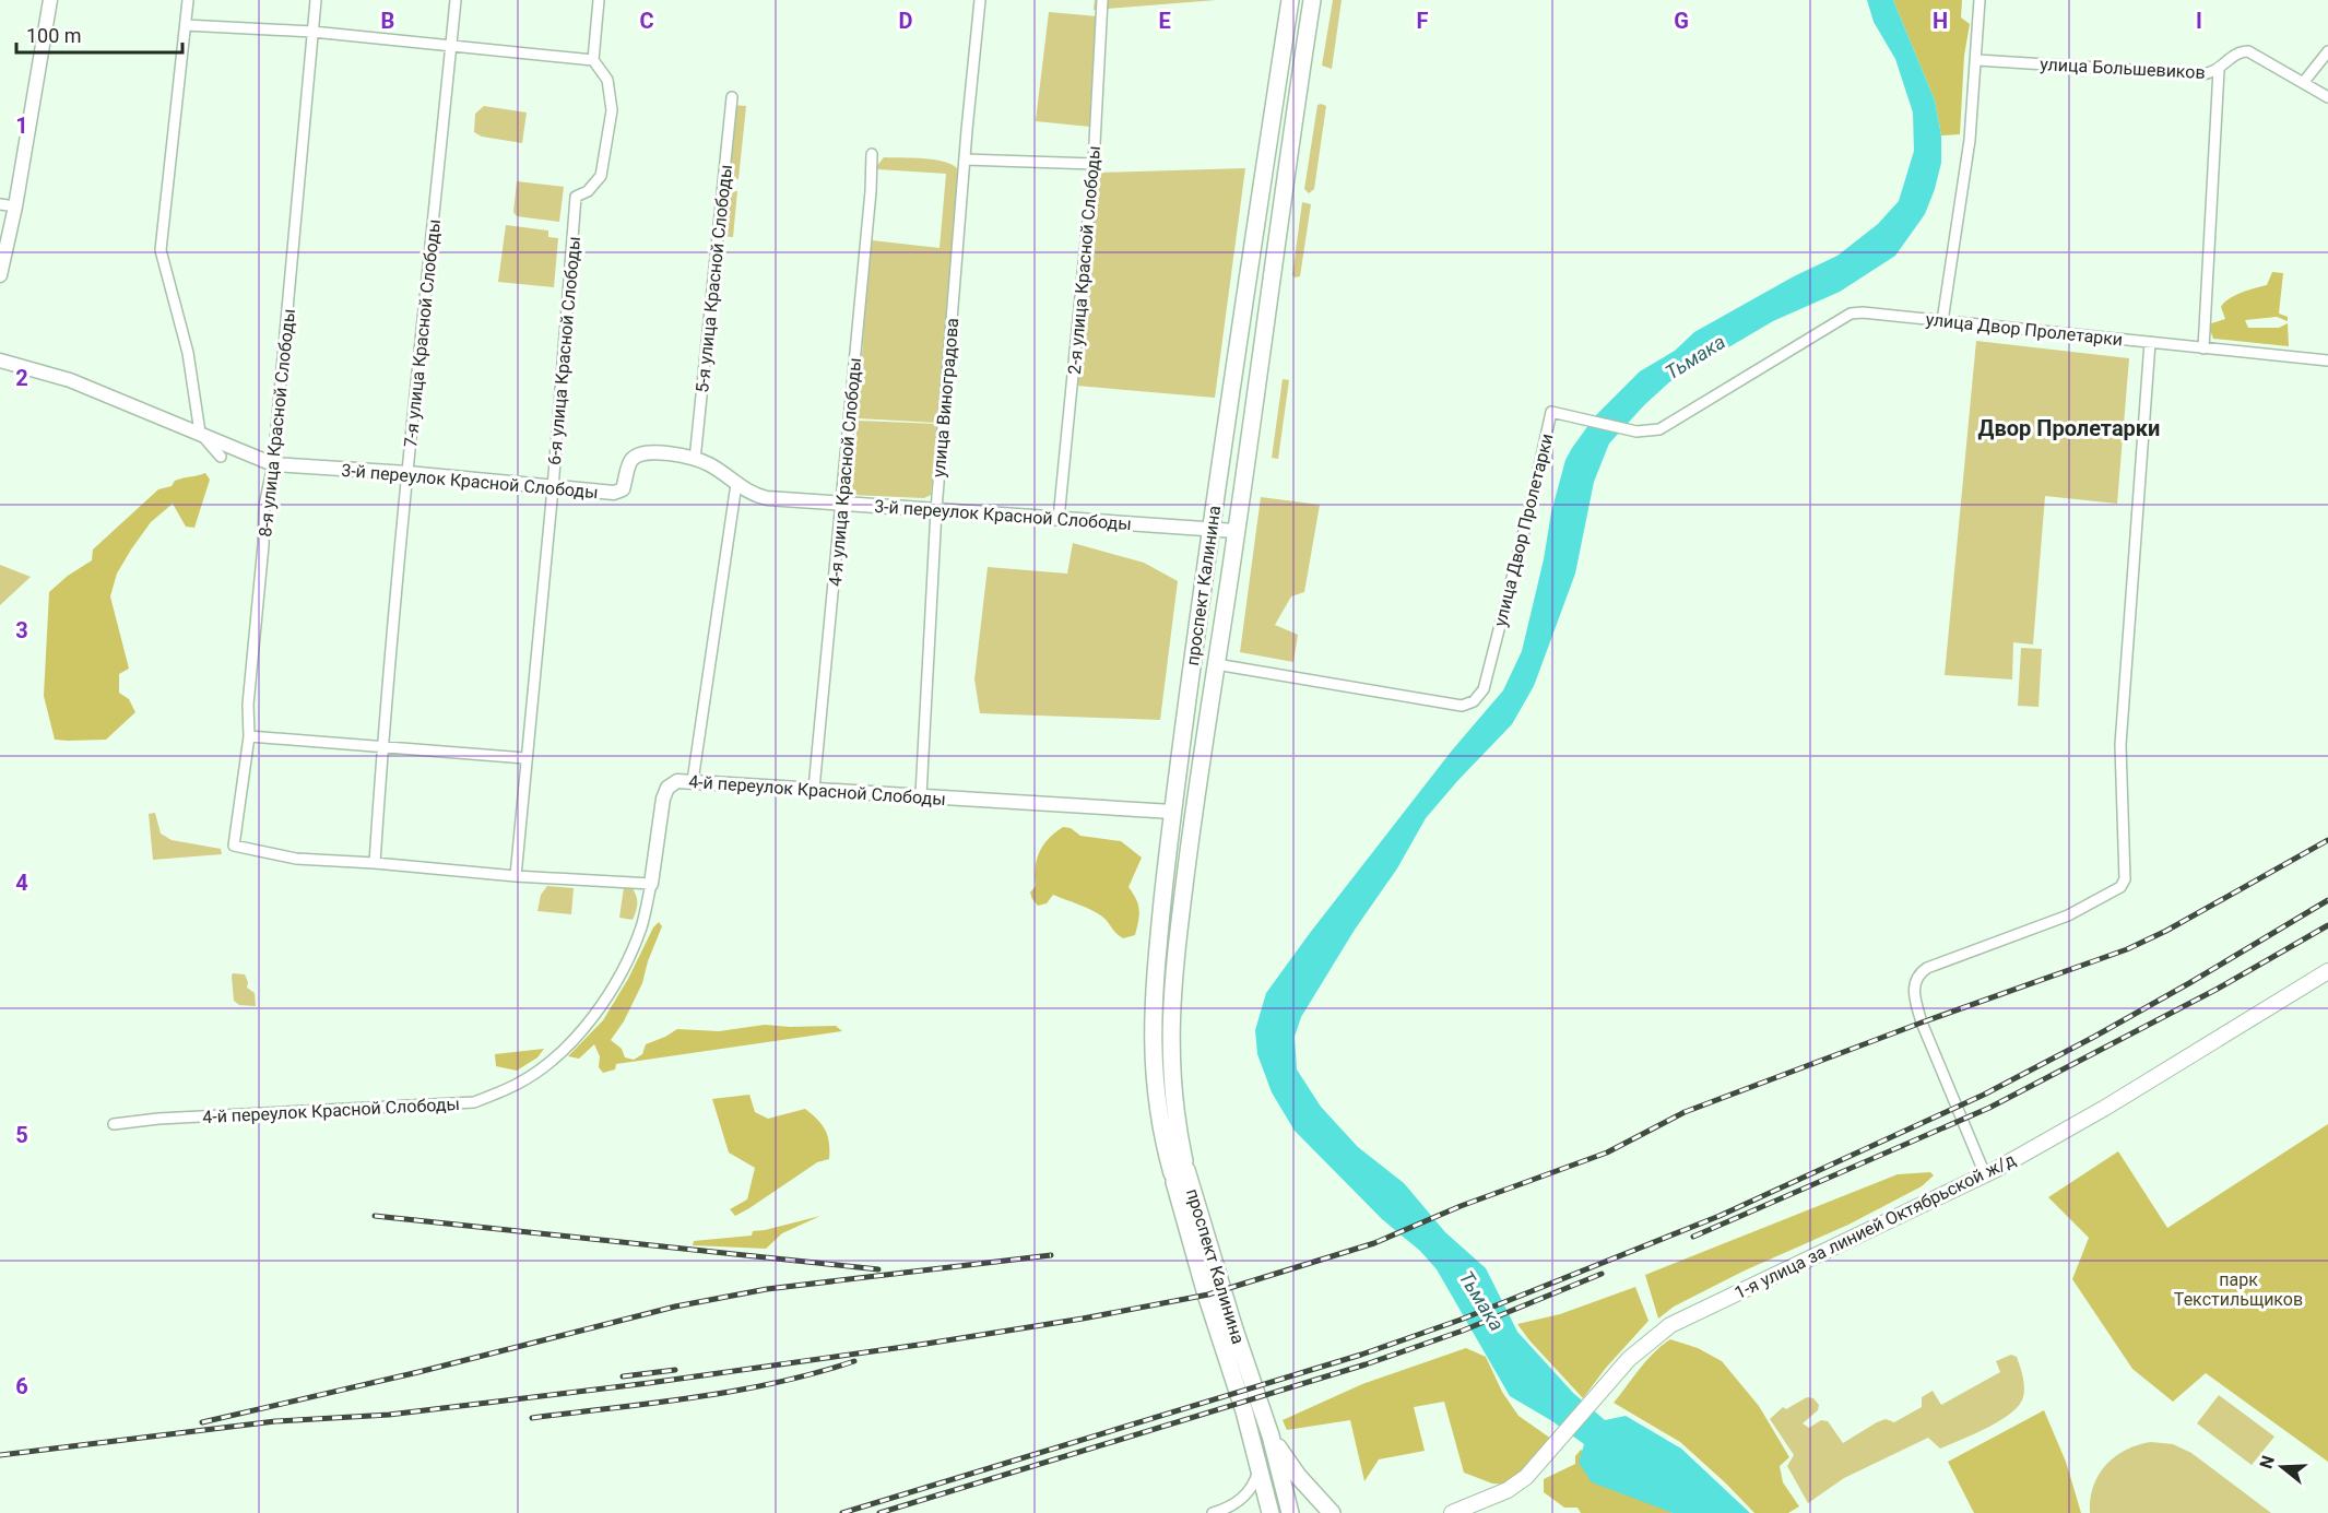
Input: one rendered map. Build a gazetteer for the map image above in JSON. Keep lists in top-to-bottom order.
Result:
{
  "streets": {
    "main road": ["проспект Калинина", "1-я улица за линией Октябрьской ж/д"],
    "street": [
      "улица Большевиков",
      "2-я улица Красной Слободы",
      "5-я улица Красной Слободы",
      "улица Двор Пролетарки",
      "7-я улица Красной Слободы",
      "6-я улица Красной Слободы",
      "улица Виноградова",
      "8-я улица Красной Слободы",
      "4-я улица Красной Слободы",
      "3-й переулок Красной Слободы",
      "4-й переулок Красной Слободы"
    ]
  },
  "crossings": [
    ["2-я улица Красной Слободы", "3-й переулок Красной Слободы"],
    ["5-я улица Красной Слободы", "3-й переулок Красной Слободы"],
    ["улица Двор Пролетарки", "проспект Калинина"],
    ["7-я улица Красной Слободы", "8-я улица Красной Слободы"],
    ["7-я улица Красной Слободы", "3-й переулок Красной Слободы"],
    ["6-я улица Красной Слободы", "3-й переулок Красной Слободы"],
    ["улица Виноградова", "3-й переулок Красной Слободы"],
    ["улица Виноградова", "4-й переулок Красной Слободы"],
    ["8-я улица Красной Слободы", "3-й переулок Красной Слободы"],
    ["4-я улица Красной Слободы", "3-й переулок Красной Слободы"],
    ["4-я улица Красной Слободы", "4-й переулок Красной Слободы"],
    ["3-й переулок Красной Слободы", "проспект Калинина"],
    ["проспект Калинина", "4-й переулок Красной Слободы"]
  ],
  "districts": ["Двор Пролетарки"],
  "water": ["Тьмака"],
  "parks": ["парк Текстильщиков"],
  "scale_bar": "100 m",
  "north": "left",
  "grid": {
    "columns": [
      "B",
      "C",
      "D",
      "E",
      "F",
      "G",
      "H",
      "I"
    ],
    "rows": [
      "1",
      "2",
      "3",
      "4",
      "5",
      "6"
    ]
  }
}
